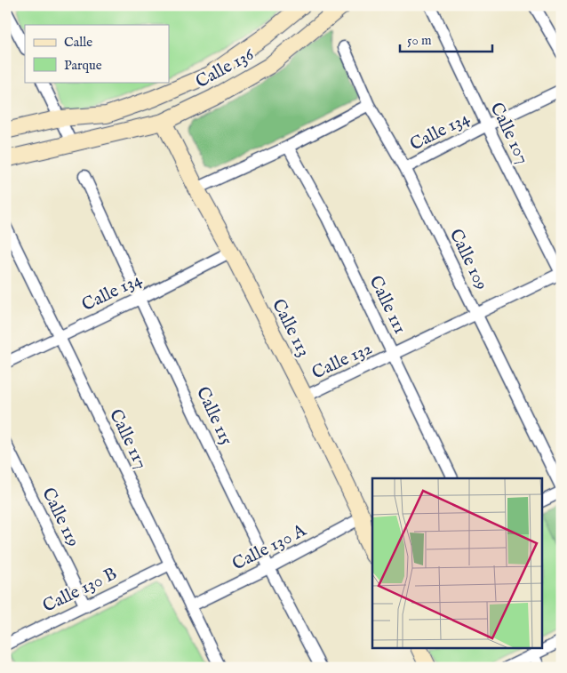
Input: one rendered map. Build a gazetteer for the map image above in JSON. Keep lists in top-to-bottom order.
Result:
{
  "streets": {
    "main road": ["Calle 136", "Calle 113"],
    "street": [
      "Calle 134",
      "Calle 107",
      "Calle 109",
      "Calle 111",
      "Calle 132",
      "Calle 115",
      "Calle 117",
      "Calle 119",
      "Calle 130 A",
      "Calle 130 B"
    ]
  },
  "crossings": [
    ["Calle 136", "Calle 113"],
    ["Calle 134", "Calle 107"],
    ["Calle 134", "Calle 109"],
    ["Calle 134", "Calle 113"],
    ["Calle 134", "Calle 115"],
    ["Calle 134", "Calle 117"],
    ["Calle 107", "Calle 132"],
    ["Calle 109", "Calle 132"],
    ["Calle 111", "Calle 132"],
    ["Calle 113", "Calle 132"],
    ["Calle 113", "Calle 130 A"],
    ["Calle 115", "Calle 130 A"],
    ["Calle 117", "Calle 130 A"],
    ["Calle 117", "Calle 130 B"],
    ["Calle 119", "Calle 130 B"]
  ],
  "legend": ["Calle", "Parque"],
  "scale_bar": "50 m"
}
